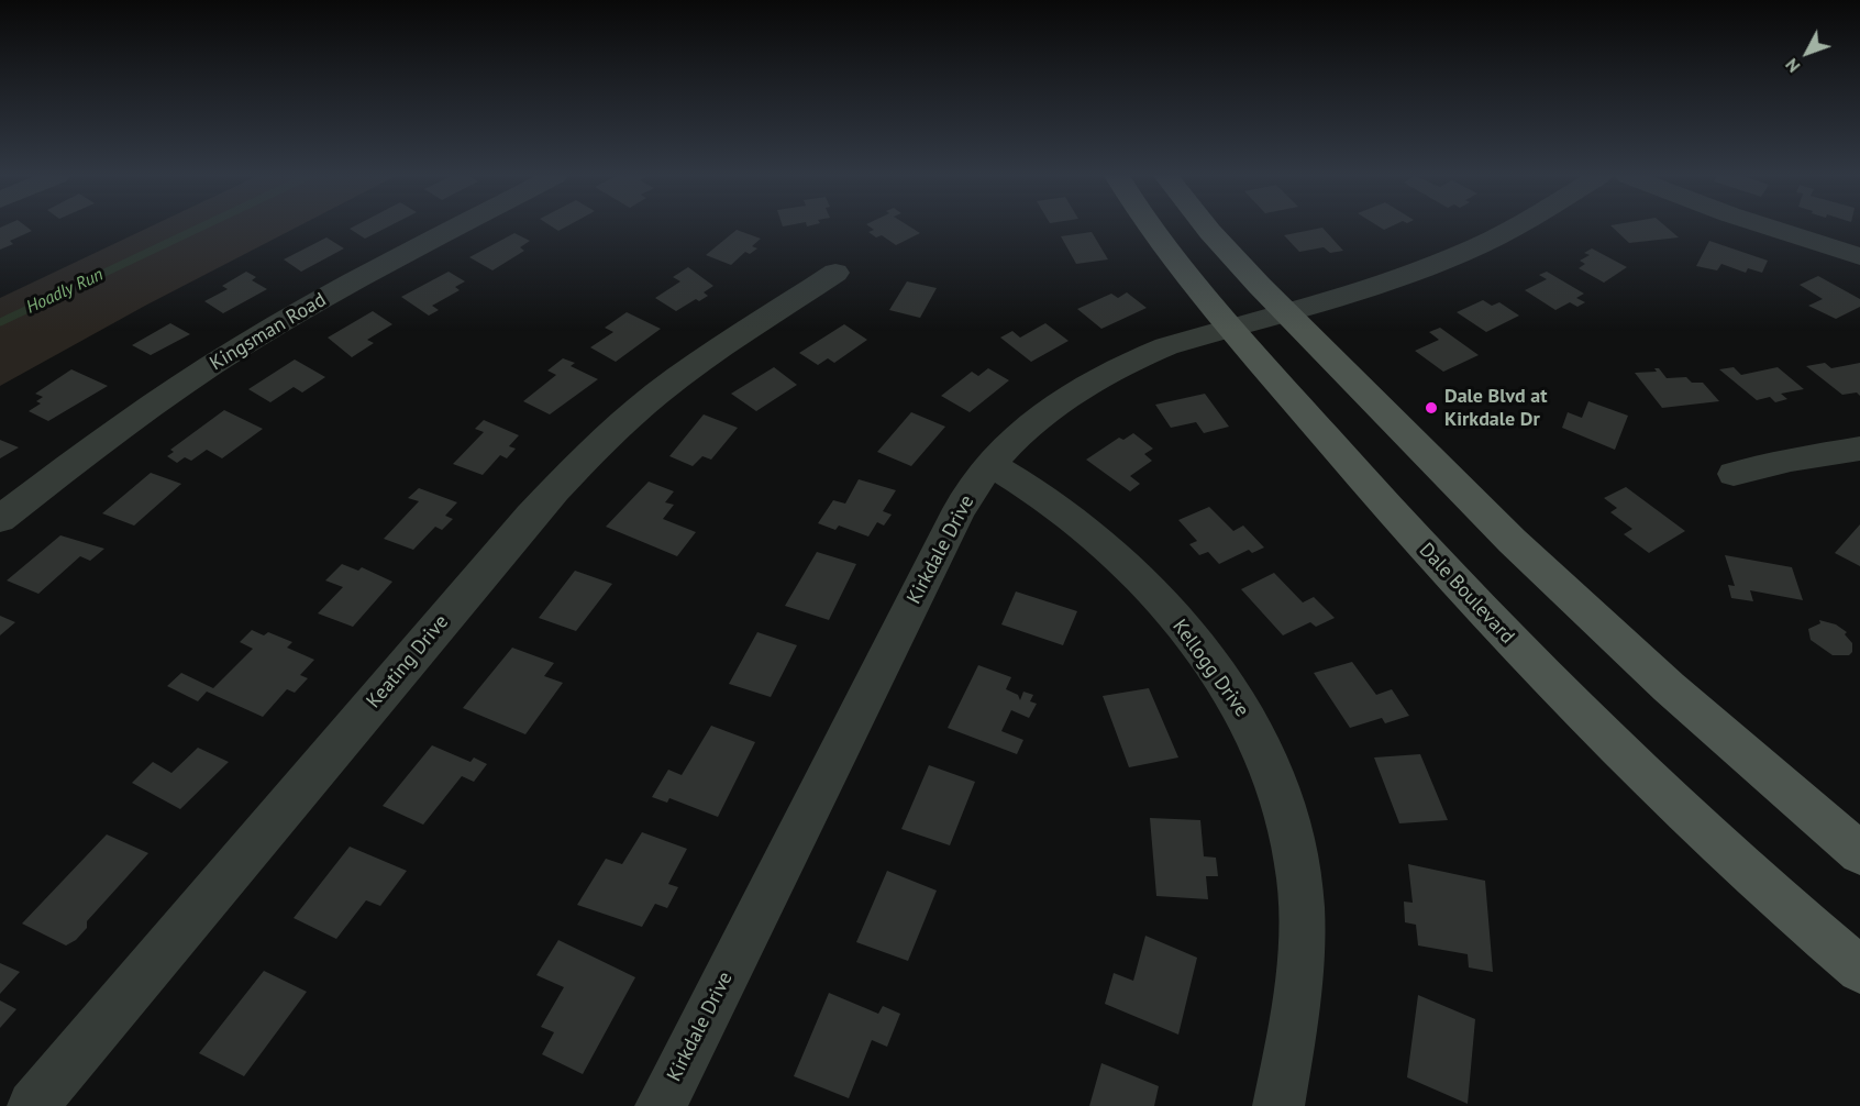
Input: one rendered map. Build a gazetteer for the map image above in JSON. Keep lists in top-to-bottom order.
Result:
{
  "streets": {
    "main road": ["Dale Boulevard"],
    "street": [
      "Kingsman Road",
      "Kirkdale Drive",
      "Keating Drive",
      "Kellogg Drive"
    ]
  },
  "crossings": [
    ["Kirkdale Drive", "Dale Boulevard"],
    ["Kirkdale Drive", "Kellogg Drive"]
  ],
  "water": ["Hoadly Run"],
  "places": ["Dale Blvd at Kirkdale Dr"],
  "north": "bottom left"
}
